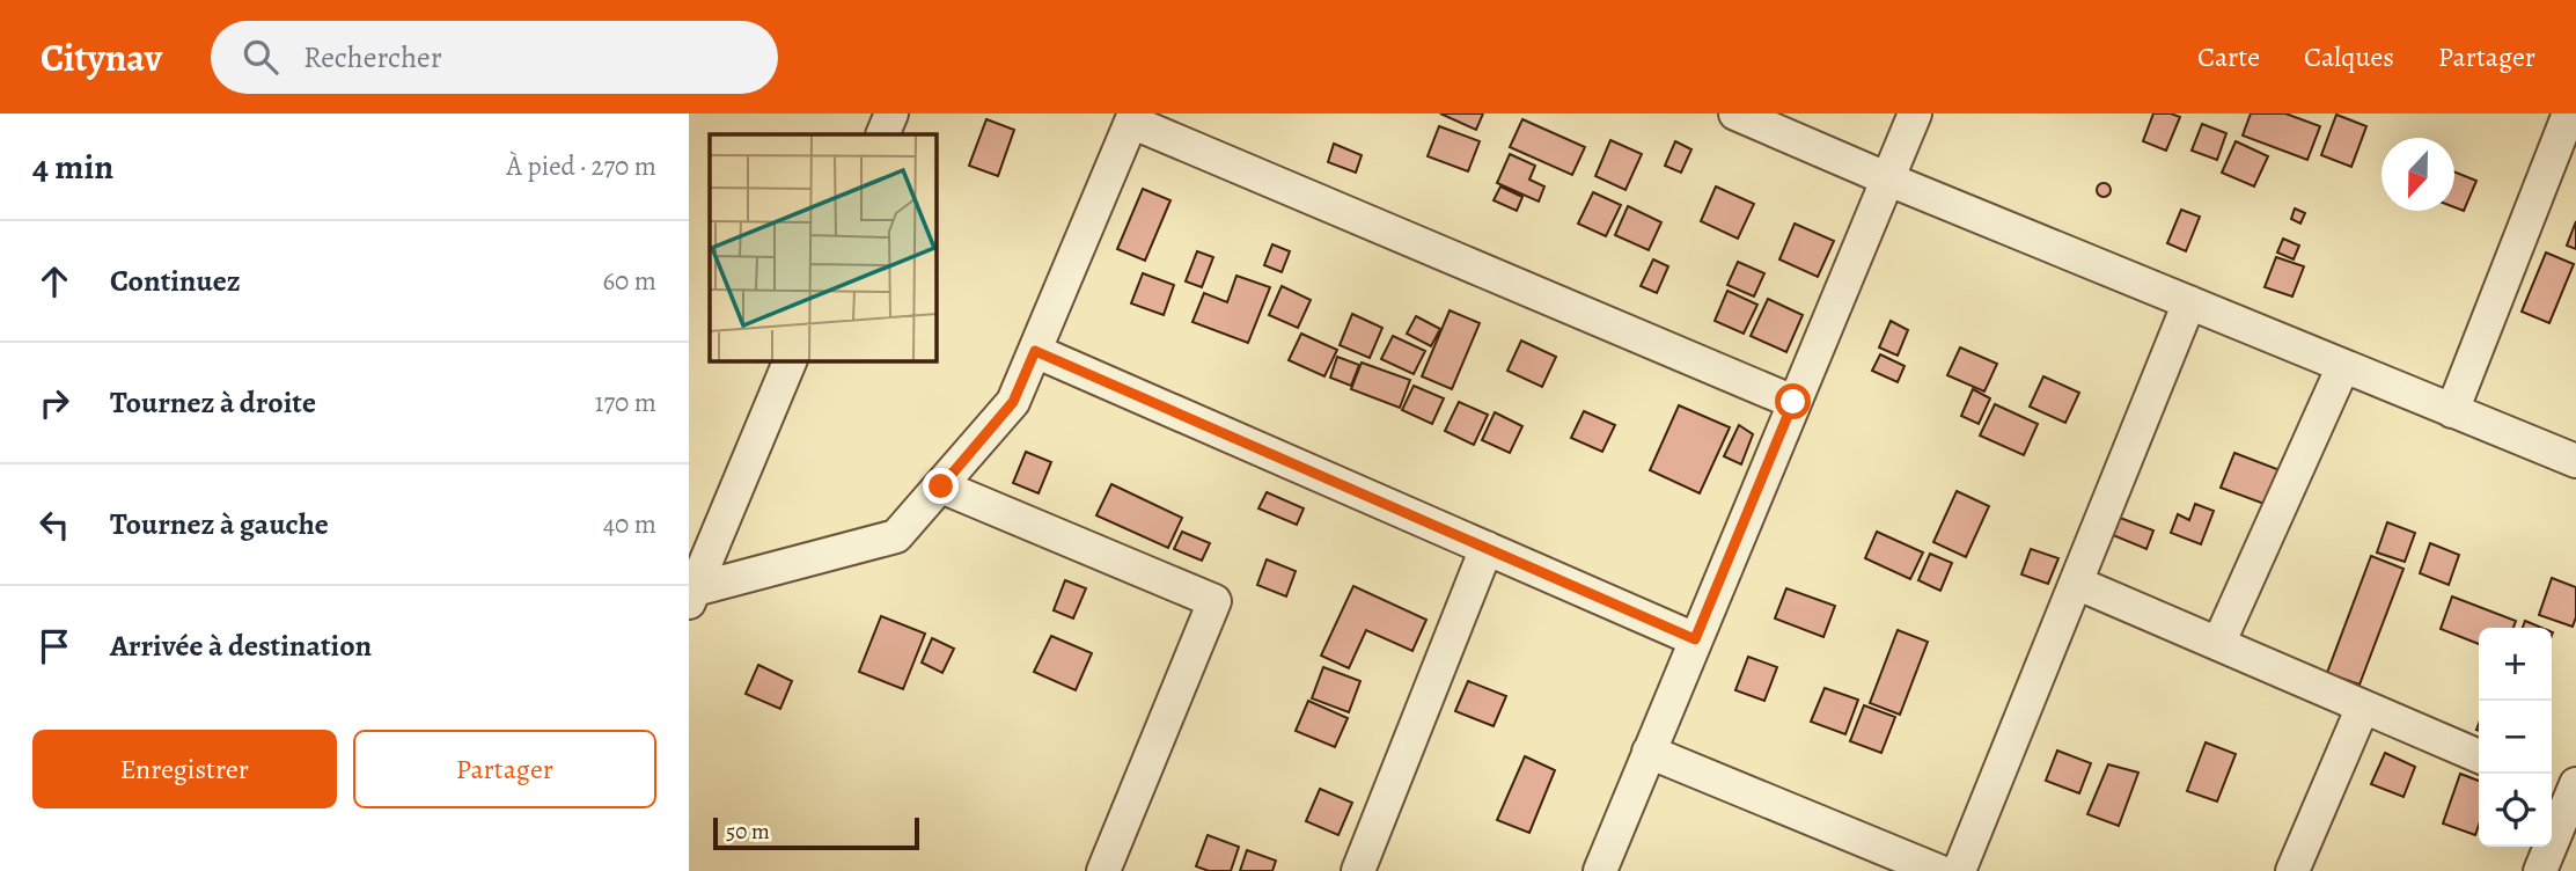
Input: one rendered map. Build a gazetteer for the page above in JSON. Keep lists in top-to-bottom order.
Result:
{
  "scale_bar": "50 m",
  "north": "bottom",
  "page": {
    "header": "Citynav",
    "search": "Rechercher",
    "nav": ["Carte", "Calques", "Partager"],
    "heading": ["4 min", "À pied · 270 m"],
    "list": [
      ["Continuez", "60 m"],
      ["Tournez à droite", "170 m"],
      ["Tournez à gauche", "40 m"],
      "Arrivée à destination"
    ],
    "map_buttons": ["+", "−"],
    "buttons": ["Enregistrer", "Partager"],
    "scale": "50 m"
  }
}
